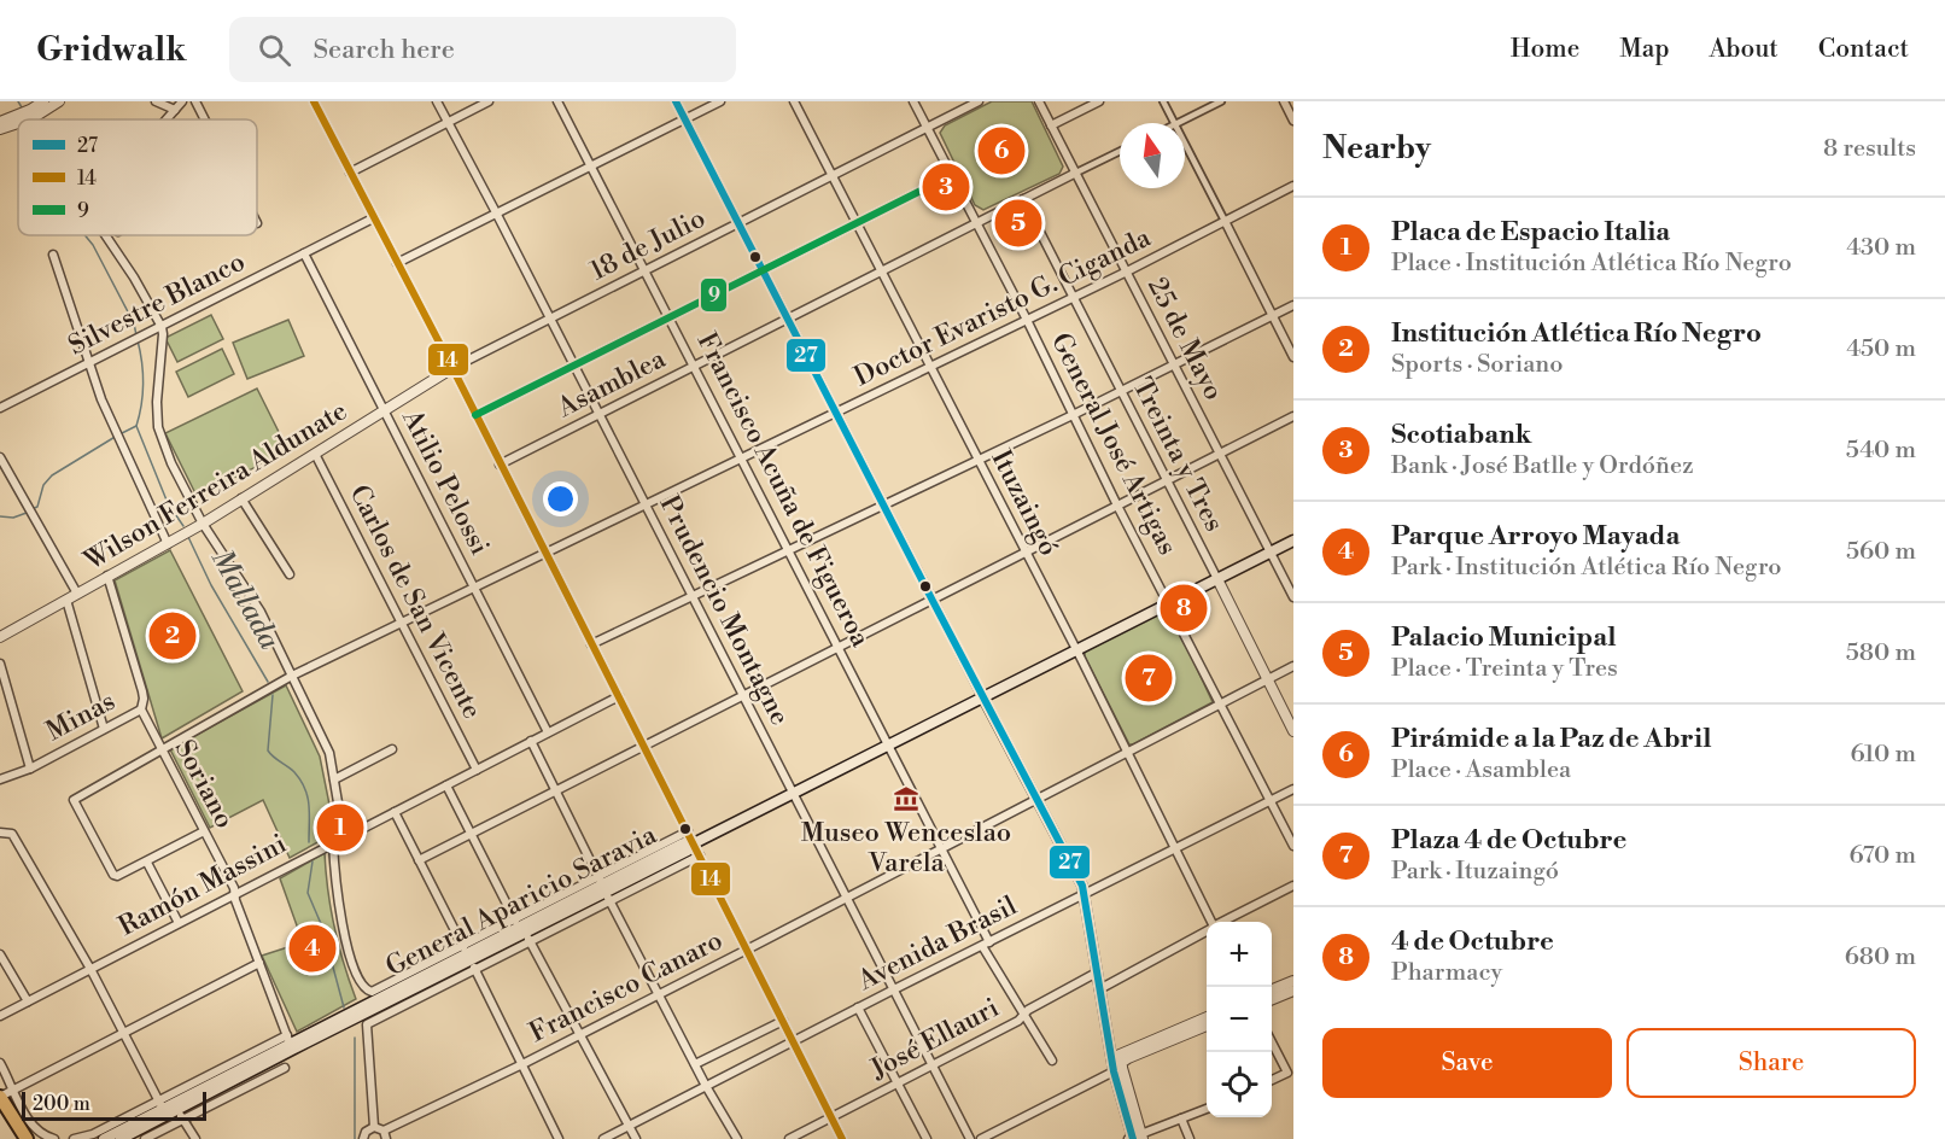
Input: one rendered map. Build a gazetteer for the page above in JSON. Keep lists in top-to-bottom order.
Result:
{
  "streets": {
    "main road": ["General Aparicio Saravia"],
    "street": [
      "18 de Julio",
      "Silvestre Blanco",
      "Doctor Evaristo G. Ciganda",
      "25 de Mayo",
      "Asamblea",
      "General José Artigas",
      "Treinta y Tres",
      "Atilio Pelossi",
      "Wilson Ferreira Aldunate",
      "Francisco Acuña de Figueroa",
      "Ituzaingó",
      "Carlos de San Vicente",
      "Prudencio Montagne",
      "Minas",
      "Soriano",
      "Ramón Massini",
      "Avenida Brasil",
      "Francisco Canaro",
      "José Ellauri"
    ]
  },
  "crossings": [
    ["18 de Julio", "General José Artigas"],
    ["18 de Julio", "Wilson Ferreira Aldunate"],
    ["18 de Julio", "Francisco Acuña de Figueroa"],
    ["18 de Julio", "Ituzaingó"],
    ["18 de Julio", "Prudencio Montagne"],
    ["Silvestre Blanco", "Atilio Pelossi"],
    ["Doctor Evaristo G. Ciganda", "25 de Mayo"],
    ["Doctor Evaristo G. Ciganda", "General José Artigas"],
    ["Doctor Evaristo G. Ciganda", "Treinta y Tres"],
    ["Doctor Evaristo G. Ciganda", "Atilio Pelossi"],
    ["Doctor Evaristo G. Ciganda", "Francisco Acuña de Figueroa"],
    ["Doctor Evaristo G. Ciganda", "Ituzaingó"],
    ["Doctor Evaristo G. Ciganda", "Carlos de San Vicente"],
    ["Doctor Evaristo G. Ciganda", "Prudencio Montagne"],
    ["Doctor Evaristo G. Ciganda", "Soriano"],
    ["25 de Mayo", "Asamblea"],
    ["25 de Mayo", "General Aparicio Saravia"],
    ["Asamblea", "General José Artigas"],
    ["Asamblea", "Treinta y Tres"],
    ["Asamblea", "Francisco Acuña de Figueroa"],
    ["Asamblea", "Ituzaingó"],
    ["Asamblea", "Prudencio Montagne"],
    ["General José Artigas", "General Aparicio Saravia"],
    ["General José Artigas", "Avenida Brasil"],
    ["General José Artigas", "Francisco Canaro"],
    ["Treinta y Tres", "General Aparicio Saravia"],
    ["Treinta y Tres", "Francisco Canaro"],
    ["Atilio Pelossi", "Wilson Ferreira Aldunate"],
    ["Atilio Pelossi", "Ramón Massini"],
    ["Wilson Ferreira Aldunate", "Carlos de San Vicente"],
    ["Wilson Ferreira Aldunate", "Soriano"],
    ["Francisco Acuña de Figueroa", "General Aparicio Saravia"],
    ["Francisco Acuña de Figueroa", "Avenida Brasil"],
    ["Francisco Acuña de Figueroa", "Francisco Canaro"],
    ["Francisco Acuña de Figueroa", "José Ellauri"],
    ["Ituzaingó", "General Aparicio Saravia"],
    ["Ituzaingó", "Avenida Brasil"],
    ["Ituzaingó", "Francisco Canaro"],
    ["Carlos de San Vicente", "Ramón Massini"],
    ["Prudencio Montagne", "General Aparicio Saravia"],
    ["Prudencio Montagne", "Avenida Brasil"],
    ["Prudencio Montagne", "Francisco Canaro"],
    ["Prudencio Montagne", "José Ellauri"],
    ["Minas", "Soriano"],
    ["Soriano", "Ramón Massini"],
    ["Soriano", "General Aparicio Saravia"],
    ["Ramón Massini", "General Aparicio Saravia"]
  ],
  "water": ["Mallada"],
  "places": {
    "museum": ["Museo Wenceslao Varela"]
  },
  "lines": ["transit line 27", "transit line 14", "transit line 9"],
  "legend": ["27", "14", "9"],
  "scale_bar": "200 m",
  "north": "top",
  "page": {
    "header": "Gridwalk",
    "search": "Search here",
    "nav": [
      "Home",
      "Map",
      "About",
      "Contact"
    ],
    "heading": ["Nearby", "8 results"],
    "pins": [
      "6",
      "3",
      "5",
      "8",
      "2",
      "7",
      "1",
      "4"
    ],
    "list": [
      {
        "mark": "1",
        "name": "Placa de Espacio Italia",
        "note": "Place · Institución Atlética Río Negro",
        "value": "430 m"
      },
      {
        "mark": "2",
        "name": "Institución Atlética Río Negro",
        "note": "Sports · Soriano",
        "value": "450 m"
      },
      {
        "mark": "3",
        "name": "Scotiabank",
        "note": "Bank · José Batlle y Ordóñez",
        "value": "540 m"
      },
      {
        "mark": "4",
        "name": "Parque Arroyo Mayada",
        "note": "Park · Institución Atlética Río Negro",
        "value": "560 m"
      },
      {
        "mark": "5",
        "name": "Palacio Municipal",
        "note": "Place · Treinta y Tres",
        "value": "580 m"
      },
      {
        "mark": "6",
        "name": "Pirámide a la Paz de Abril",
        "note": "Place · Asamblea",
        "value": "610 m"
      },
      {
        "mark": "7",
        "name": "Plaza 4 de Octubre",
        "note": "Park · Ituzaingó",
        "value": "670 m"
      },
      {
        "mark": "8",
        "name": "4 de Octubre",
        "note": "Pharmacy",
        "value": "680 m"
      }
    ],
    "map_buttons": ["+", "−"],
    "buttons": ["Save", "Share"],
    "scale": "200 m"
  }
}
